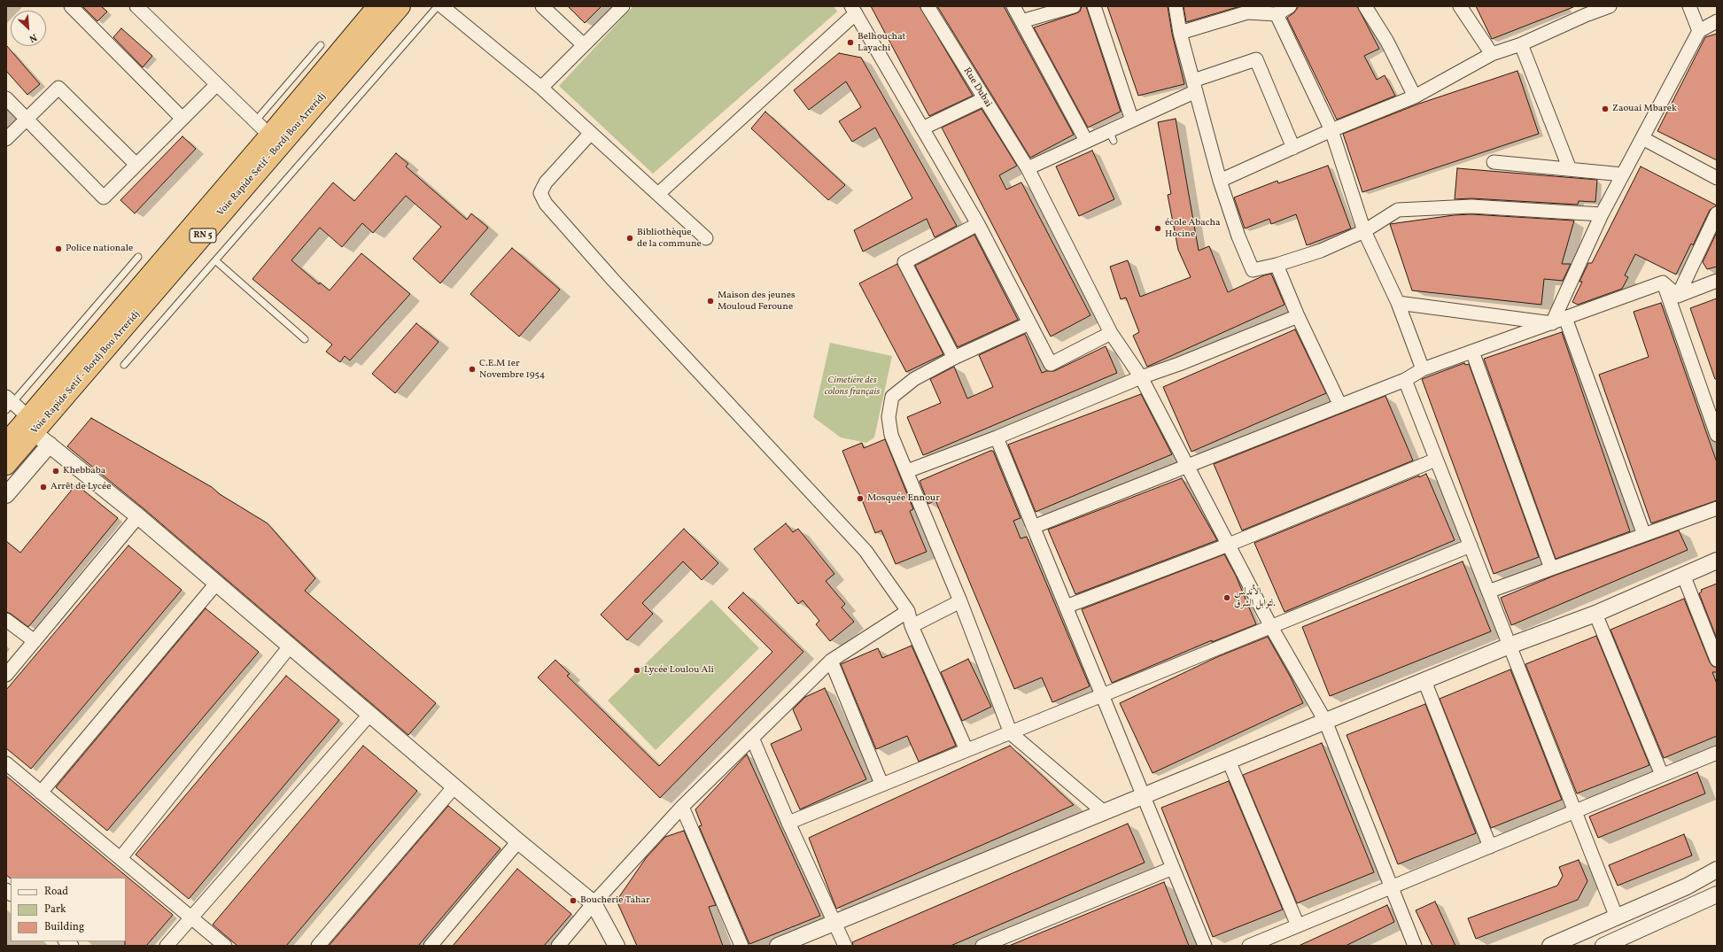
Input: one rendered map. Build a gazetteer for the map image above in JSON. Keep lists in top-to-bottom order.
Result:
{
  "streets": {
    "highway": ["Voie Rapide Setif - Bordj Bou Arreridj", "RN 5"],
    "street": ["Rue Dubai"]
  },
  "parks": ["Cimetière des colons français"],
  "places": [
    "Belhouchat Layachi",
    "Zaouai Mbarek",
    "école Abacha Hocine",
    "Bibliothèque de la commune",
    "Police nationale",
    "Maison des jeunes Mouloud Feroune",
    "C.E.M 1er Novembre 1954",
    "Khebbaba",
    "Arrêt de Lycée",
    "Mosquée Ennour",
    "الأندلس لتوابل الشرق.",
    "Lycée Loulou Ali",
    "Boucherie Tahar"
  ],
  "legend": ["Road", "Park", "Building"],
  "north": "bottom right"
}
